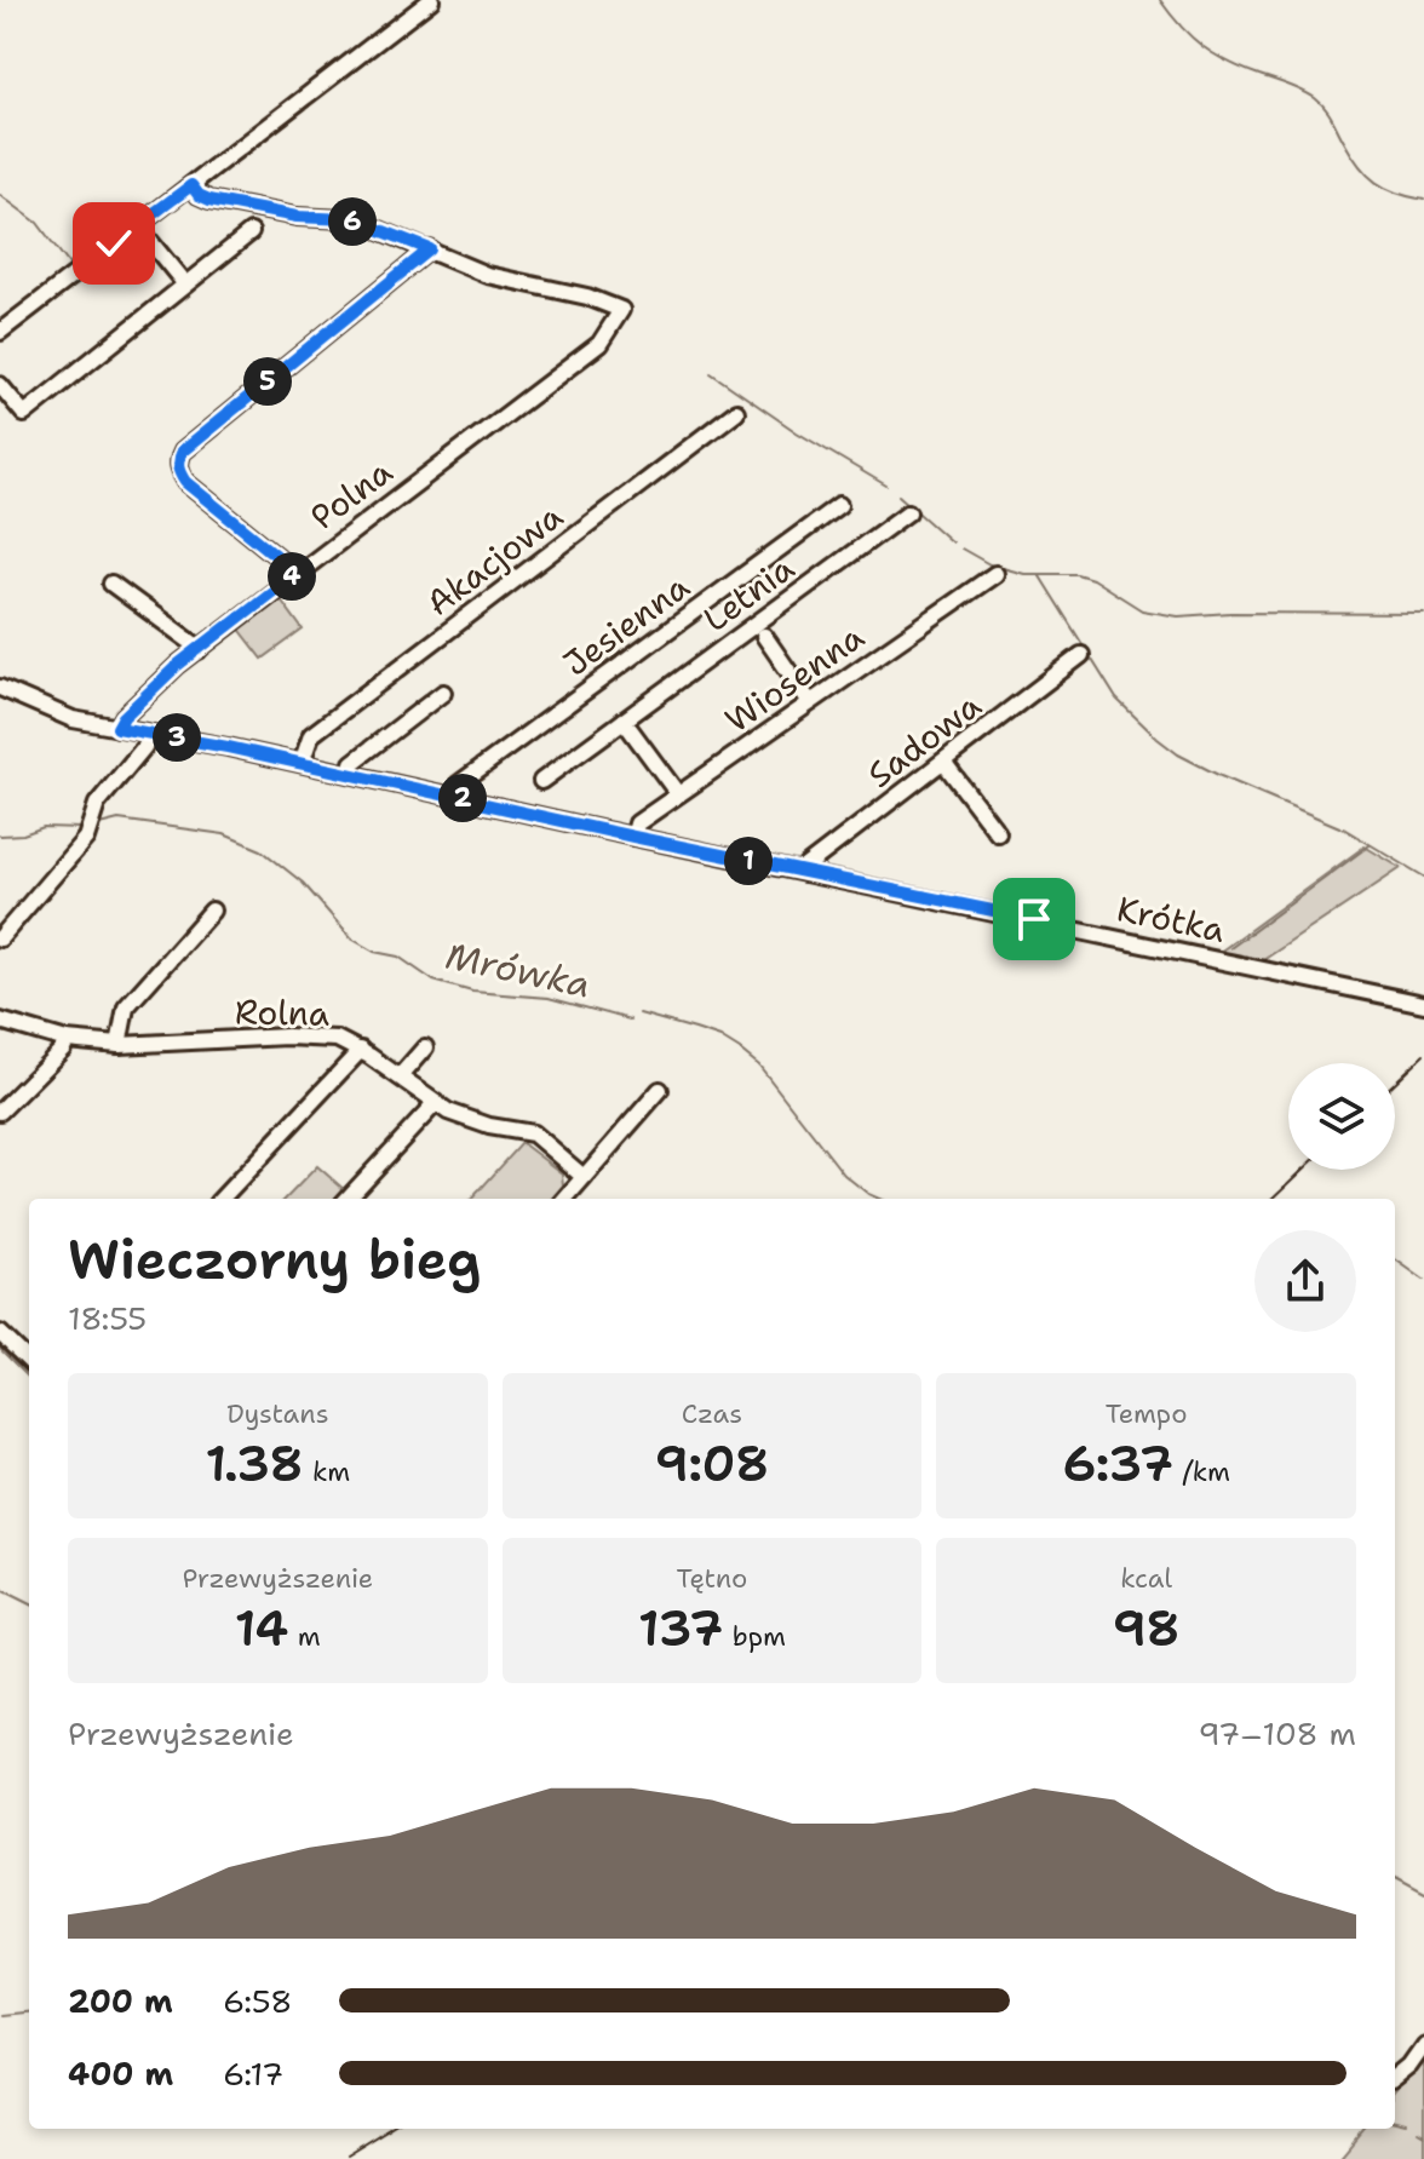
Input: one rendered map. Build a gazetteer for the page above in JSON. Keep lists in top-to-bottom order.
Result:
{
  "streets": {
    "street": [
      "Polna",
      "Akacjowa",
      "Letnia",
      "Jesienna",
      "Wiosenna",
      "Sadowa",
      "Krótka",
      "Rolna"
    ]
  },
  "crossings": [
    ["Polna", "Krótka"],
    ["Akacjowa", "Krótka"],
    ["Jesienna", "Krótka"],
    ["Wiosenna", "Krótka"],
    ["Sadowa", "Krótka"]
  ],
  "water": ["Mrówka"],
  "page": {
    "pins": [
      "6",
      "5",
      "4",
      "3",
      "2",
      "1"
    ],
    "heading": ["Wieczorny bieg", "18:55"],
    "stats": [
      ["Dystans", "1.38 km"],
      ["Czas", "9:08"],
      ["Tempo", "6:37 /km"],
      ["Przewyższenie", "14 m"],
      ["Tętno", "137 bpm"],
      ["kcal", "98"]
    ],
    "chart": ["Przewyższenie", "97–108 m"],
    "list": [
      {
        "name": "200 m",
        "note": "6:58"
      },
      {
        "name": "400 m",
        "note": "6:17"
      }
    ]
  }
}
